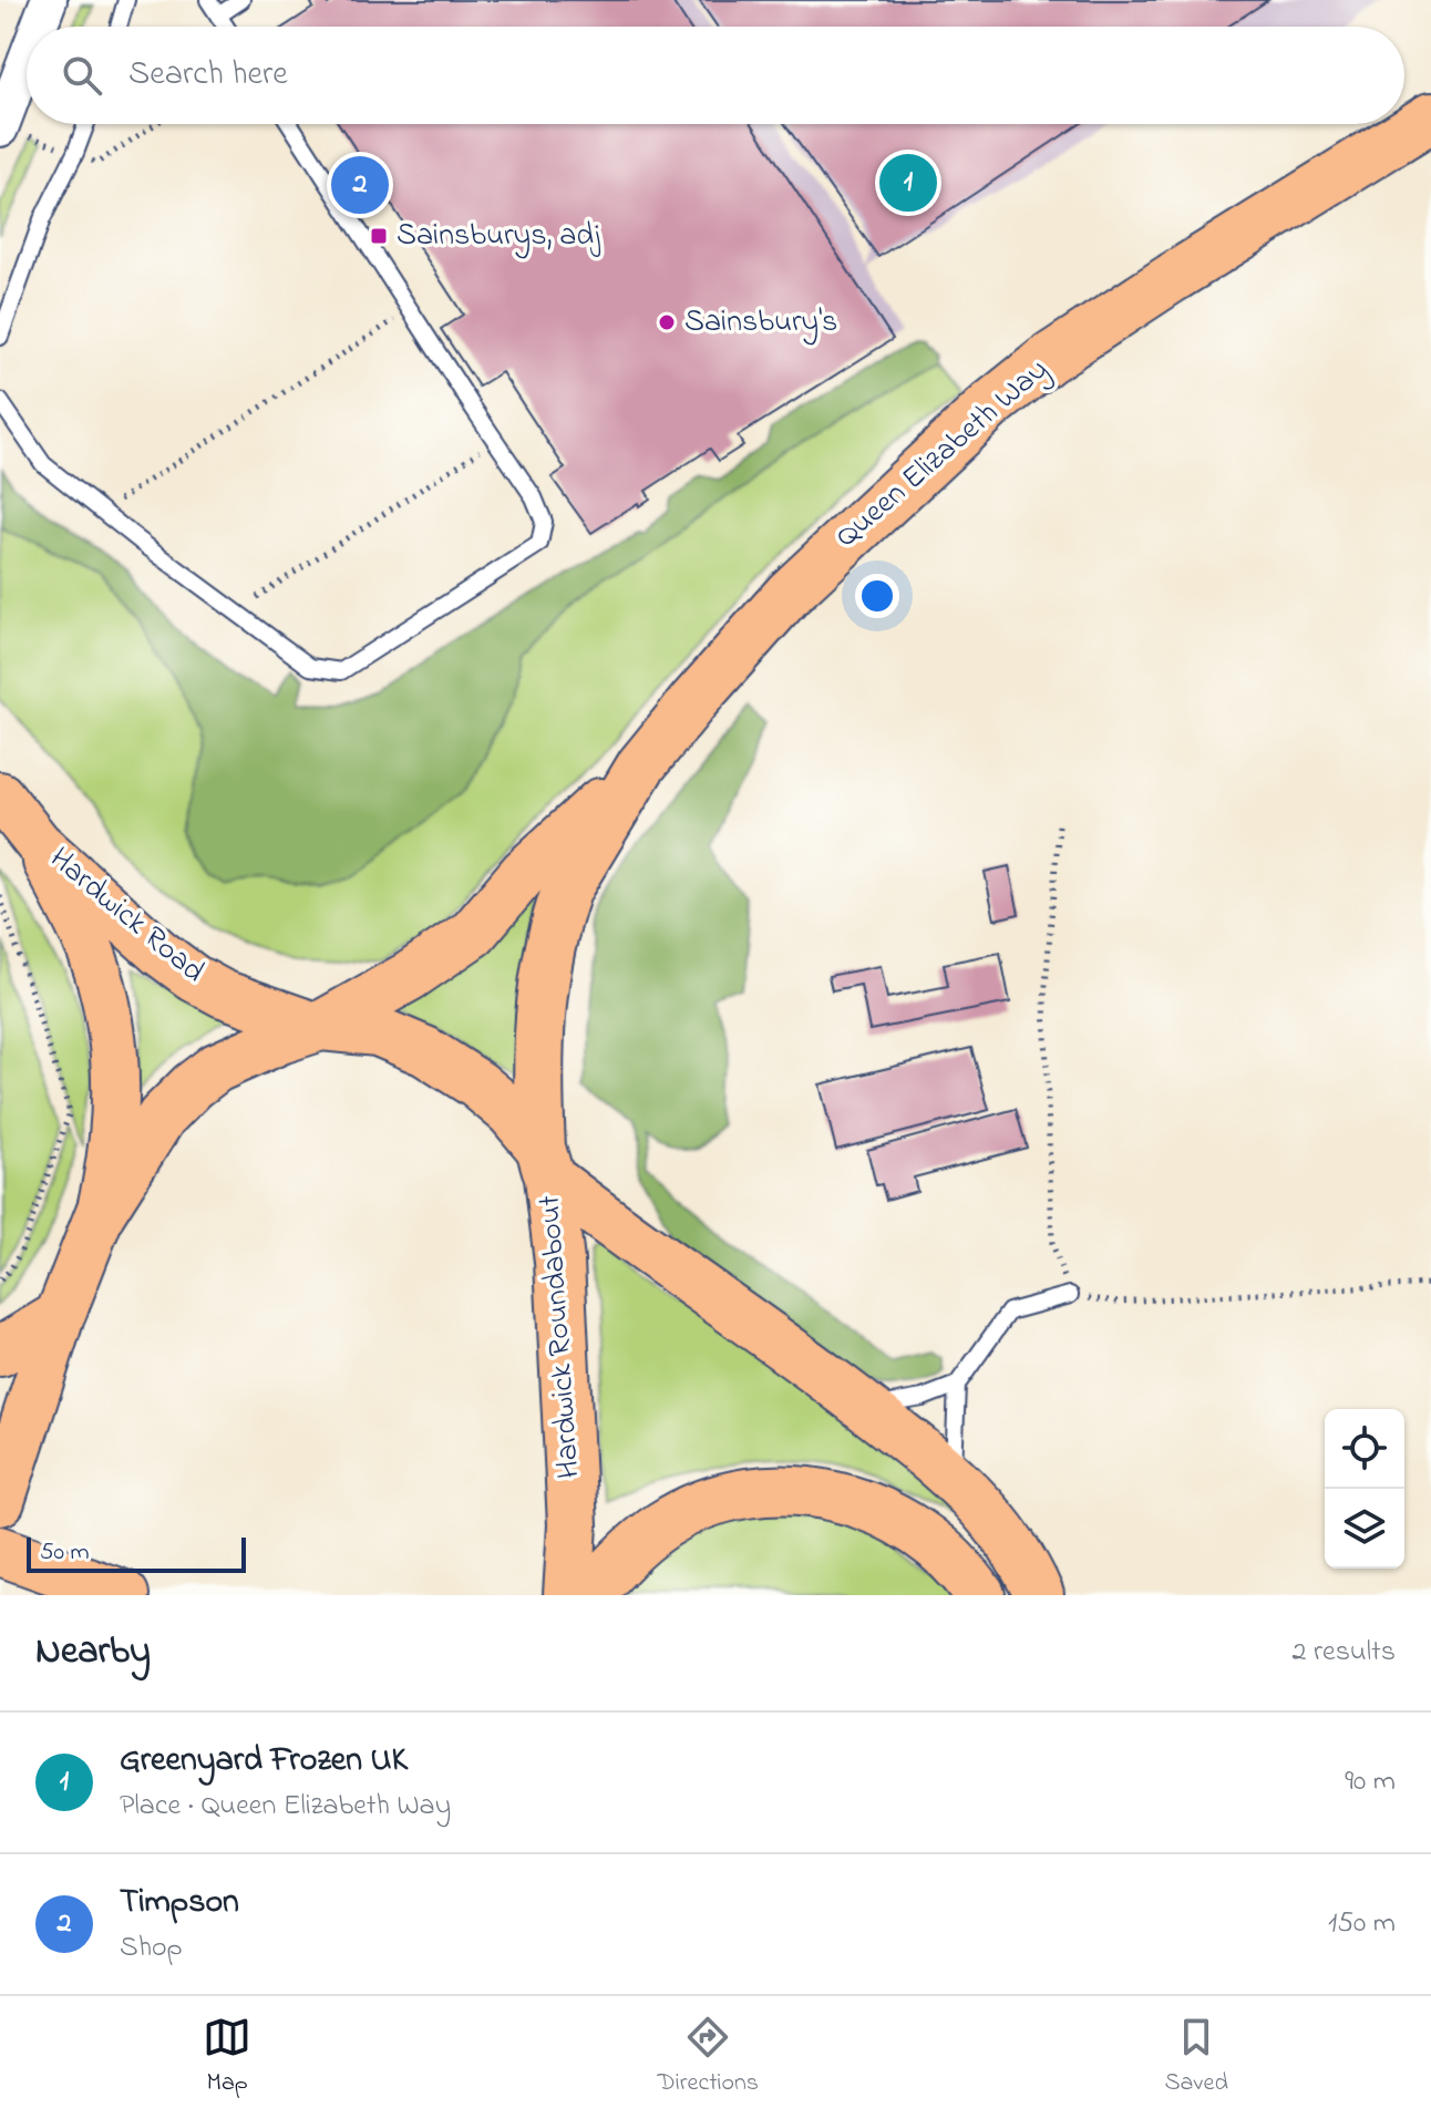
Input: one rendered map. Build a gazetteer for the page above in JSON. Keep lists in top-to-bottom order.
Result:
{
  "streets": {
    "highway": ["Queen Elizabeth Way", "Hardwick Roundabout"],
    "main road": ["Hardwick Road"]
  },
  "crossings": [
    ["Queen Elizabeth Way", "Hardwick Road"],
    ["Queen Elizabeth Way", "Hardwick Roundabout"]
  ],
  "places": {
    "transit": ["Sainsburys, adj"],
    "other": ["Sainsbury's"]
  },
  "scale_bar": "50 m",
  "page": {
    "search": "Search here",
    "pins": ["1", "2"],
    "scale": "50 m",
    "heading": ["Nearby", "2 results"],
    "list": [
      {
        "mark": "1",
        "name": "Greenyard Frozen UK",
        "note": "Place · Queen Elizabeth Way",
        "value": "90 m"
      },
      {
        "mark": "2",
        "name": "Timpson",
        "note": "Shop",
        "value": "150 m"
      }
    ],
    "nav": ["Map", "Directions", "Saved"]
  }
}
